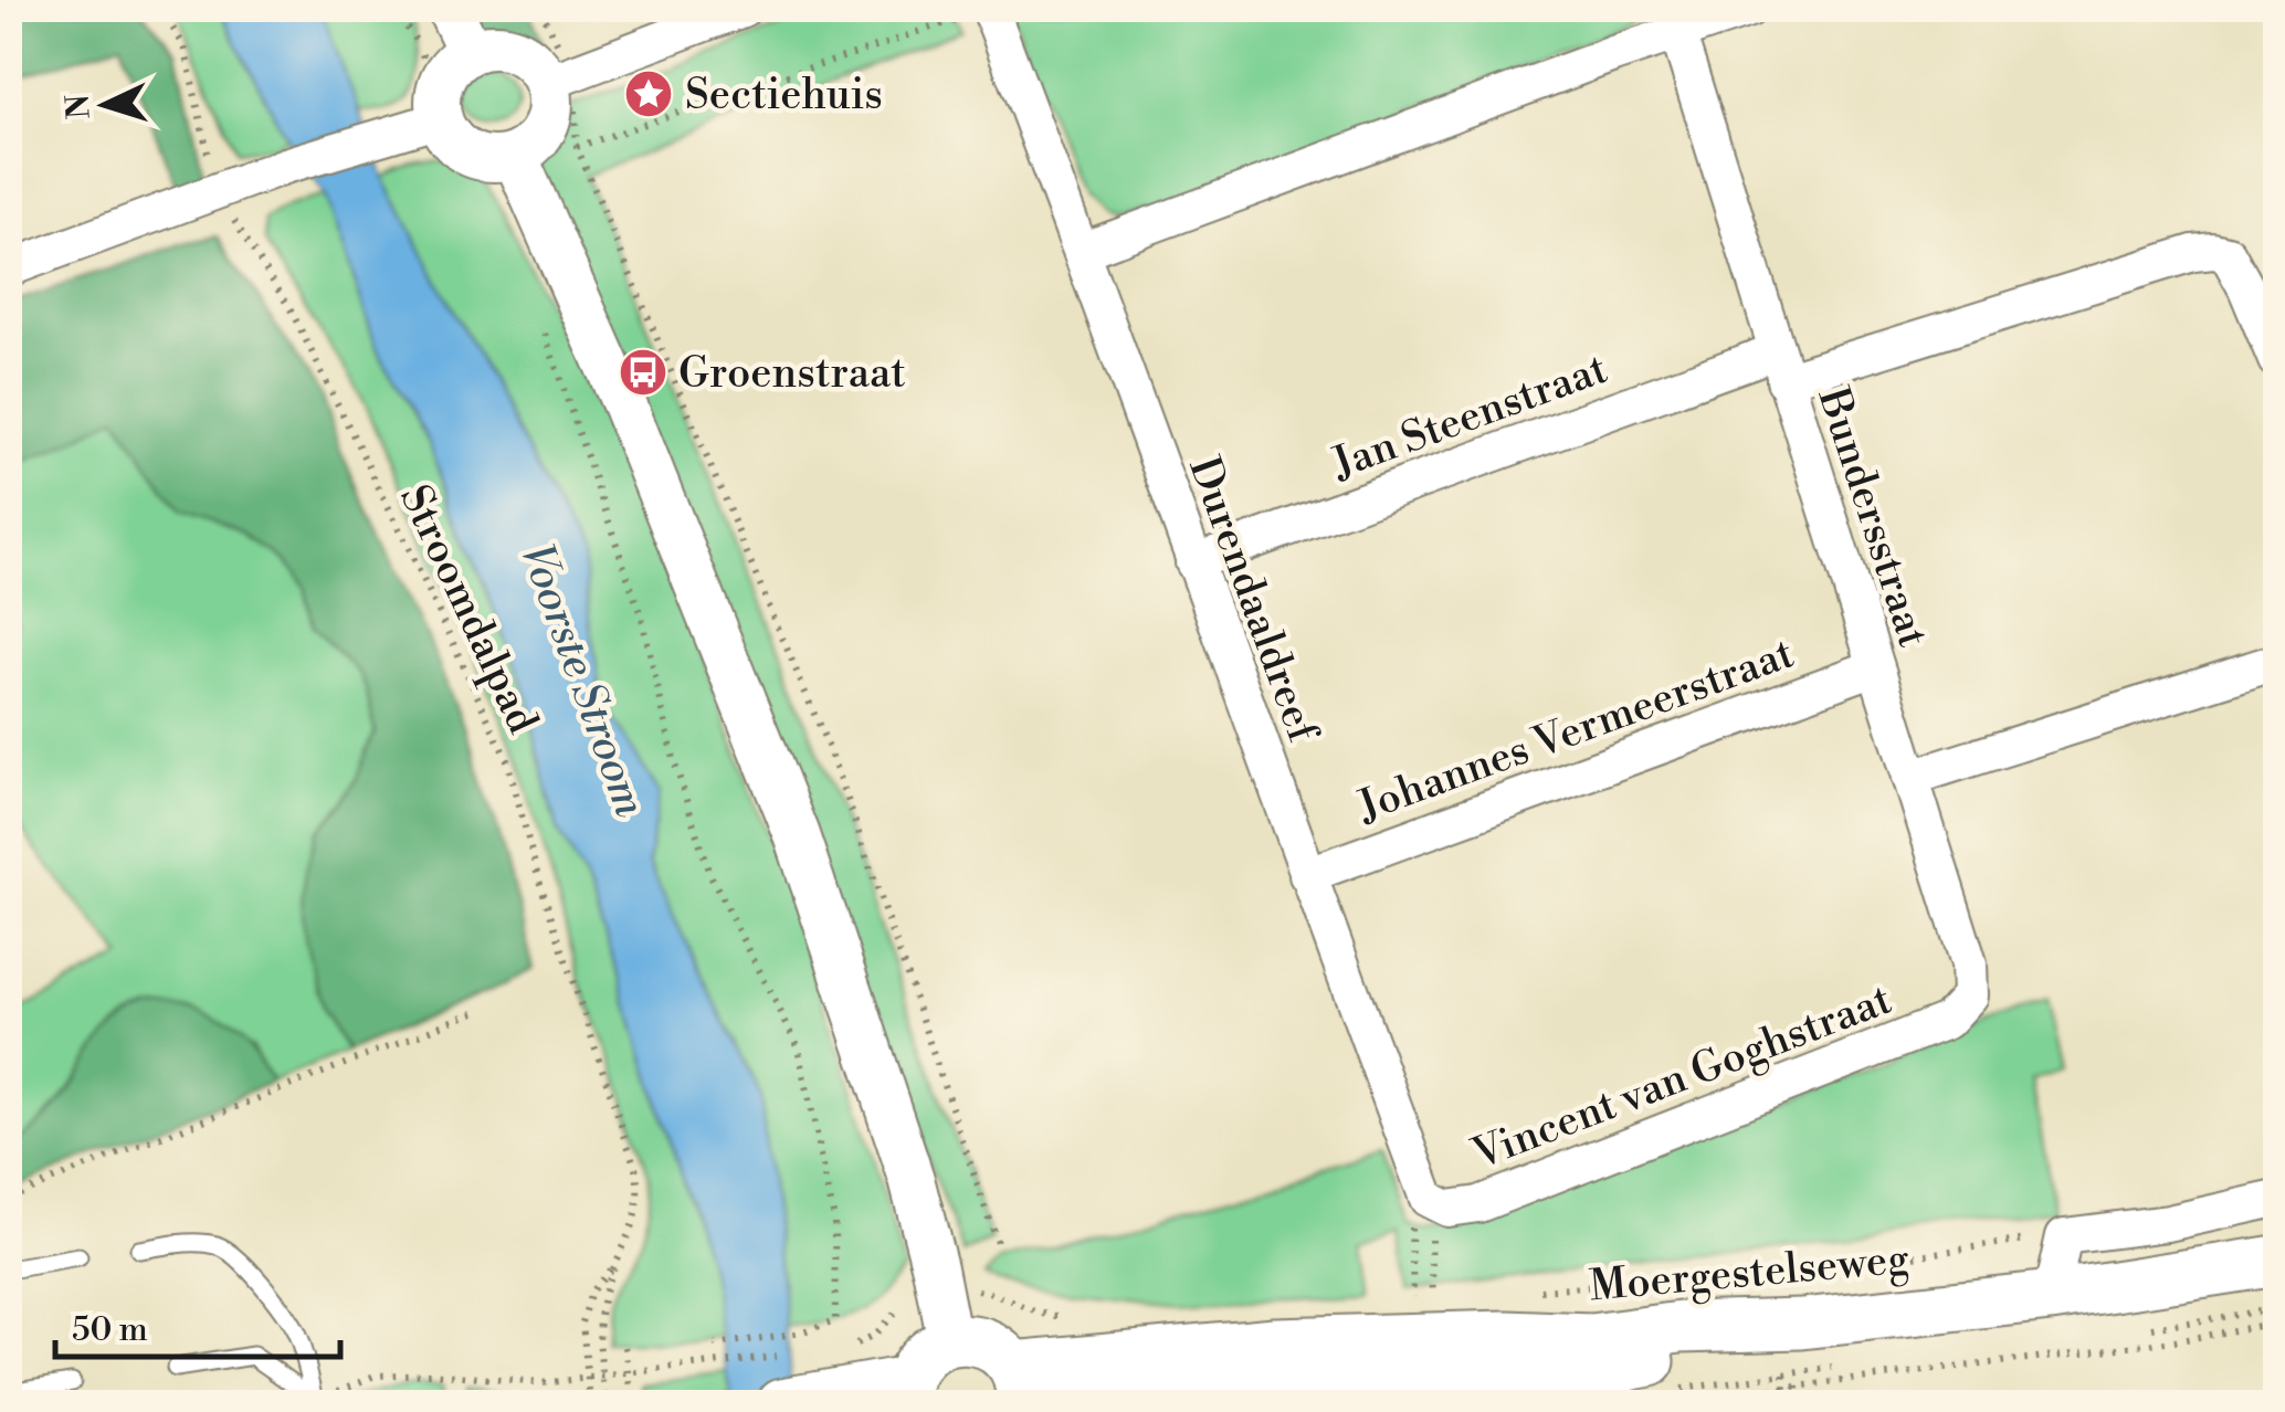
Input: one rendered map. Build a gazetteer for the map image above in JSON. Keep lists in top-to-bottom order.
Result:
{
  "streets": {
    "main road": ["Moergestelseweg"],
    "street": [
      "Jan Steenstraat",
      "Bundersstraat",
      "Durendaaldreef",
      "Johannes Vermeerstraat",
      "Vincent van Goghstraat"
    ],
    "path": ["Stroomdalpad"]
  },
  "crossings": [
    ["Jan Steenstraat", "Bundersstraat"],
    ["Jan Steenstraat", "Durendaaldreef"],
    ["Bundersstraat", "Johannes Vermeerstraat"],
    ["Bundersstraat", "Vincent van Goghstraat"],
    ["Durendaaldreef", "Johannes Vermeerstraat"],
    ["Durendaaldreef", "Vincent van Goghstraat"]
  ],
  "water": ["Voorste Stroom"],
  "places": {
    "place": ["Sectiehuis"],
    "bus stop": ["Groenstraat"]
  },
  "scale_bar": "50 m",
  "north": "left"
}
